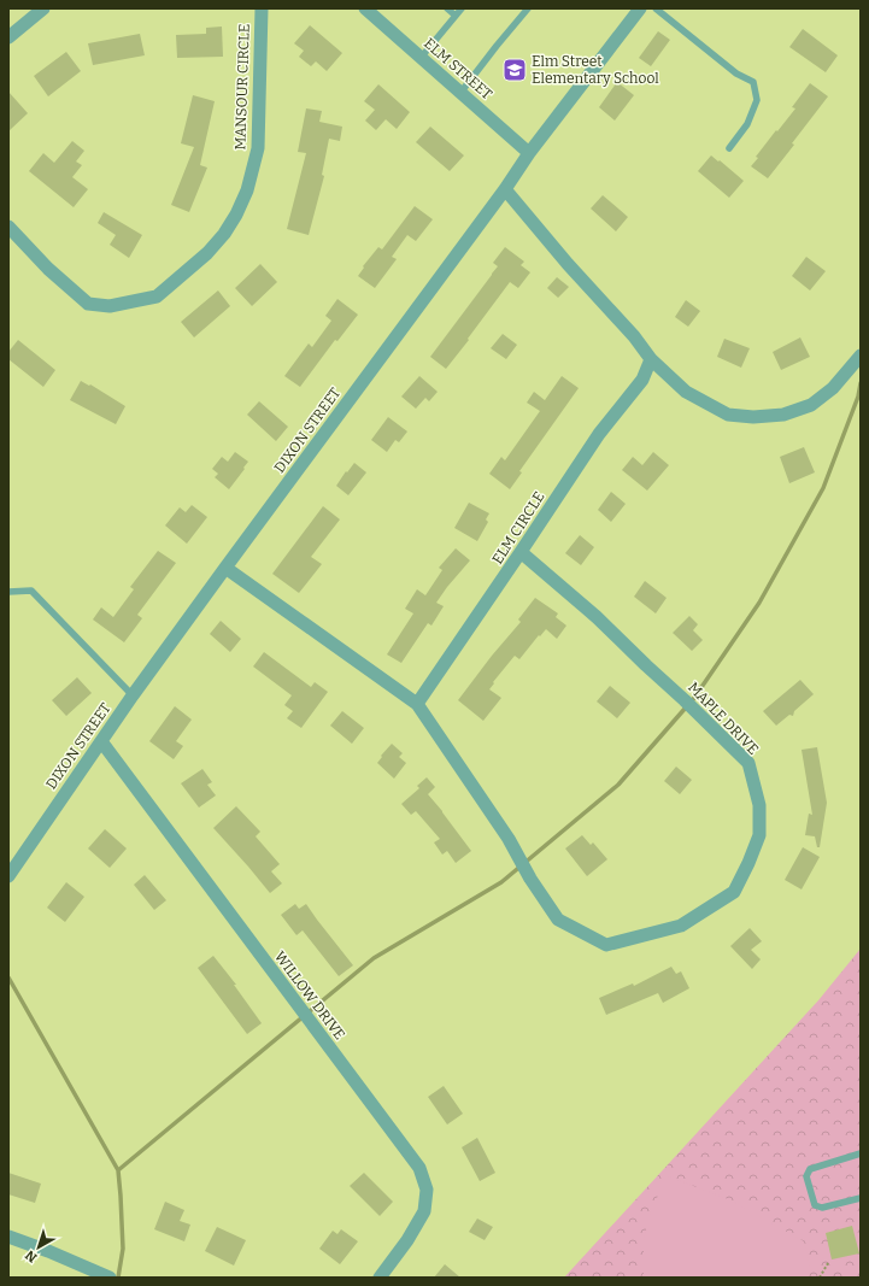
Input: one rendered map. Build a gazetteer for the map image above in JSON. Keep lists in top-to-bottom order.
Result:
{
  "streets": {
    "street": [
      "ELM STREET",
      "MANSOUR CIRCLE",
      "DIXON STREET",
      "ELM CIRCLE",
      "MAPLE DRIVE",
      "WILLOW DRIVE"
    ]
  },
  "crossings": [
    ["ELM STREET", "DIXON STREET"],
    ["DIXON STREET", "WILLOW DRIVE"],
    ["ELM CIRCLE", "MAPLE DRIVE"]
  ],
  "places": {
    "school or university": ["Elm Street Elementary School"]
  },
  "north": "bottom left"
}
